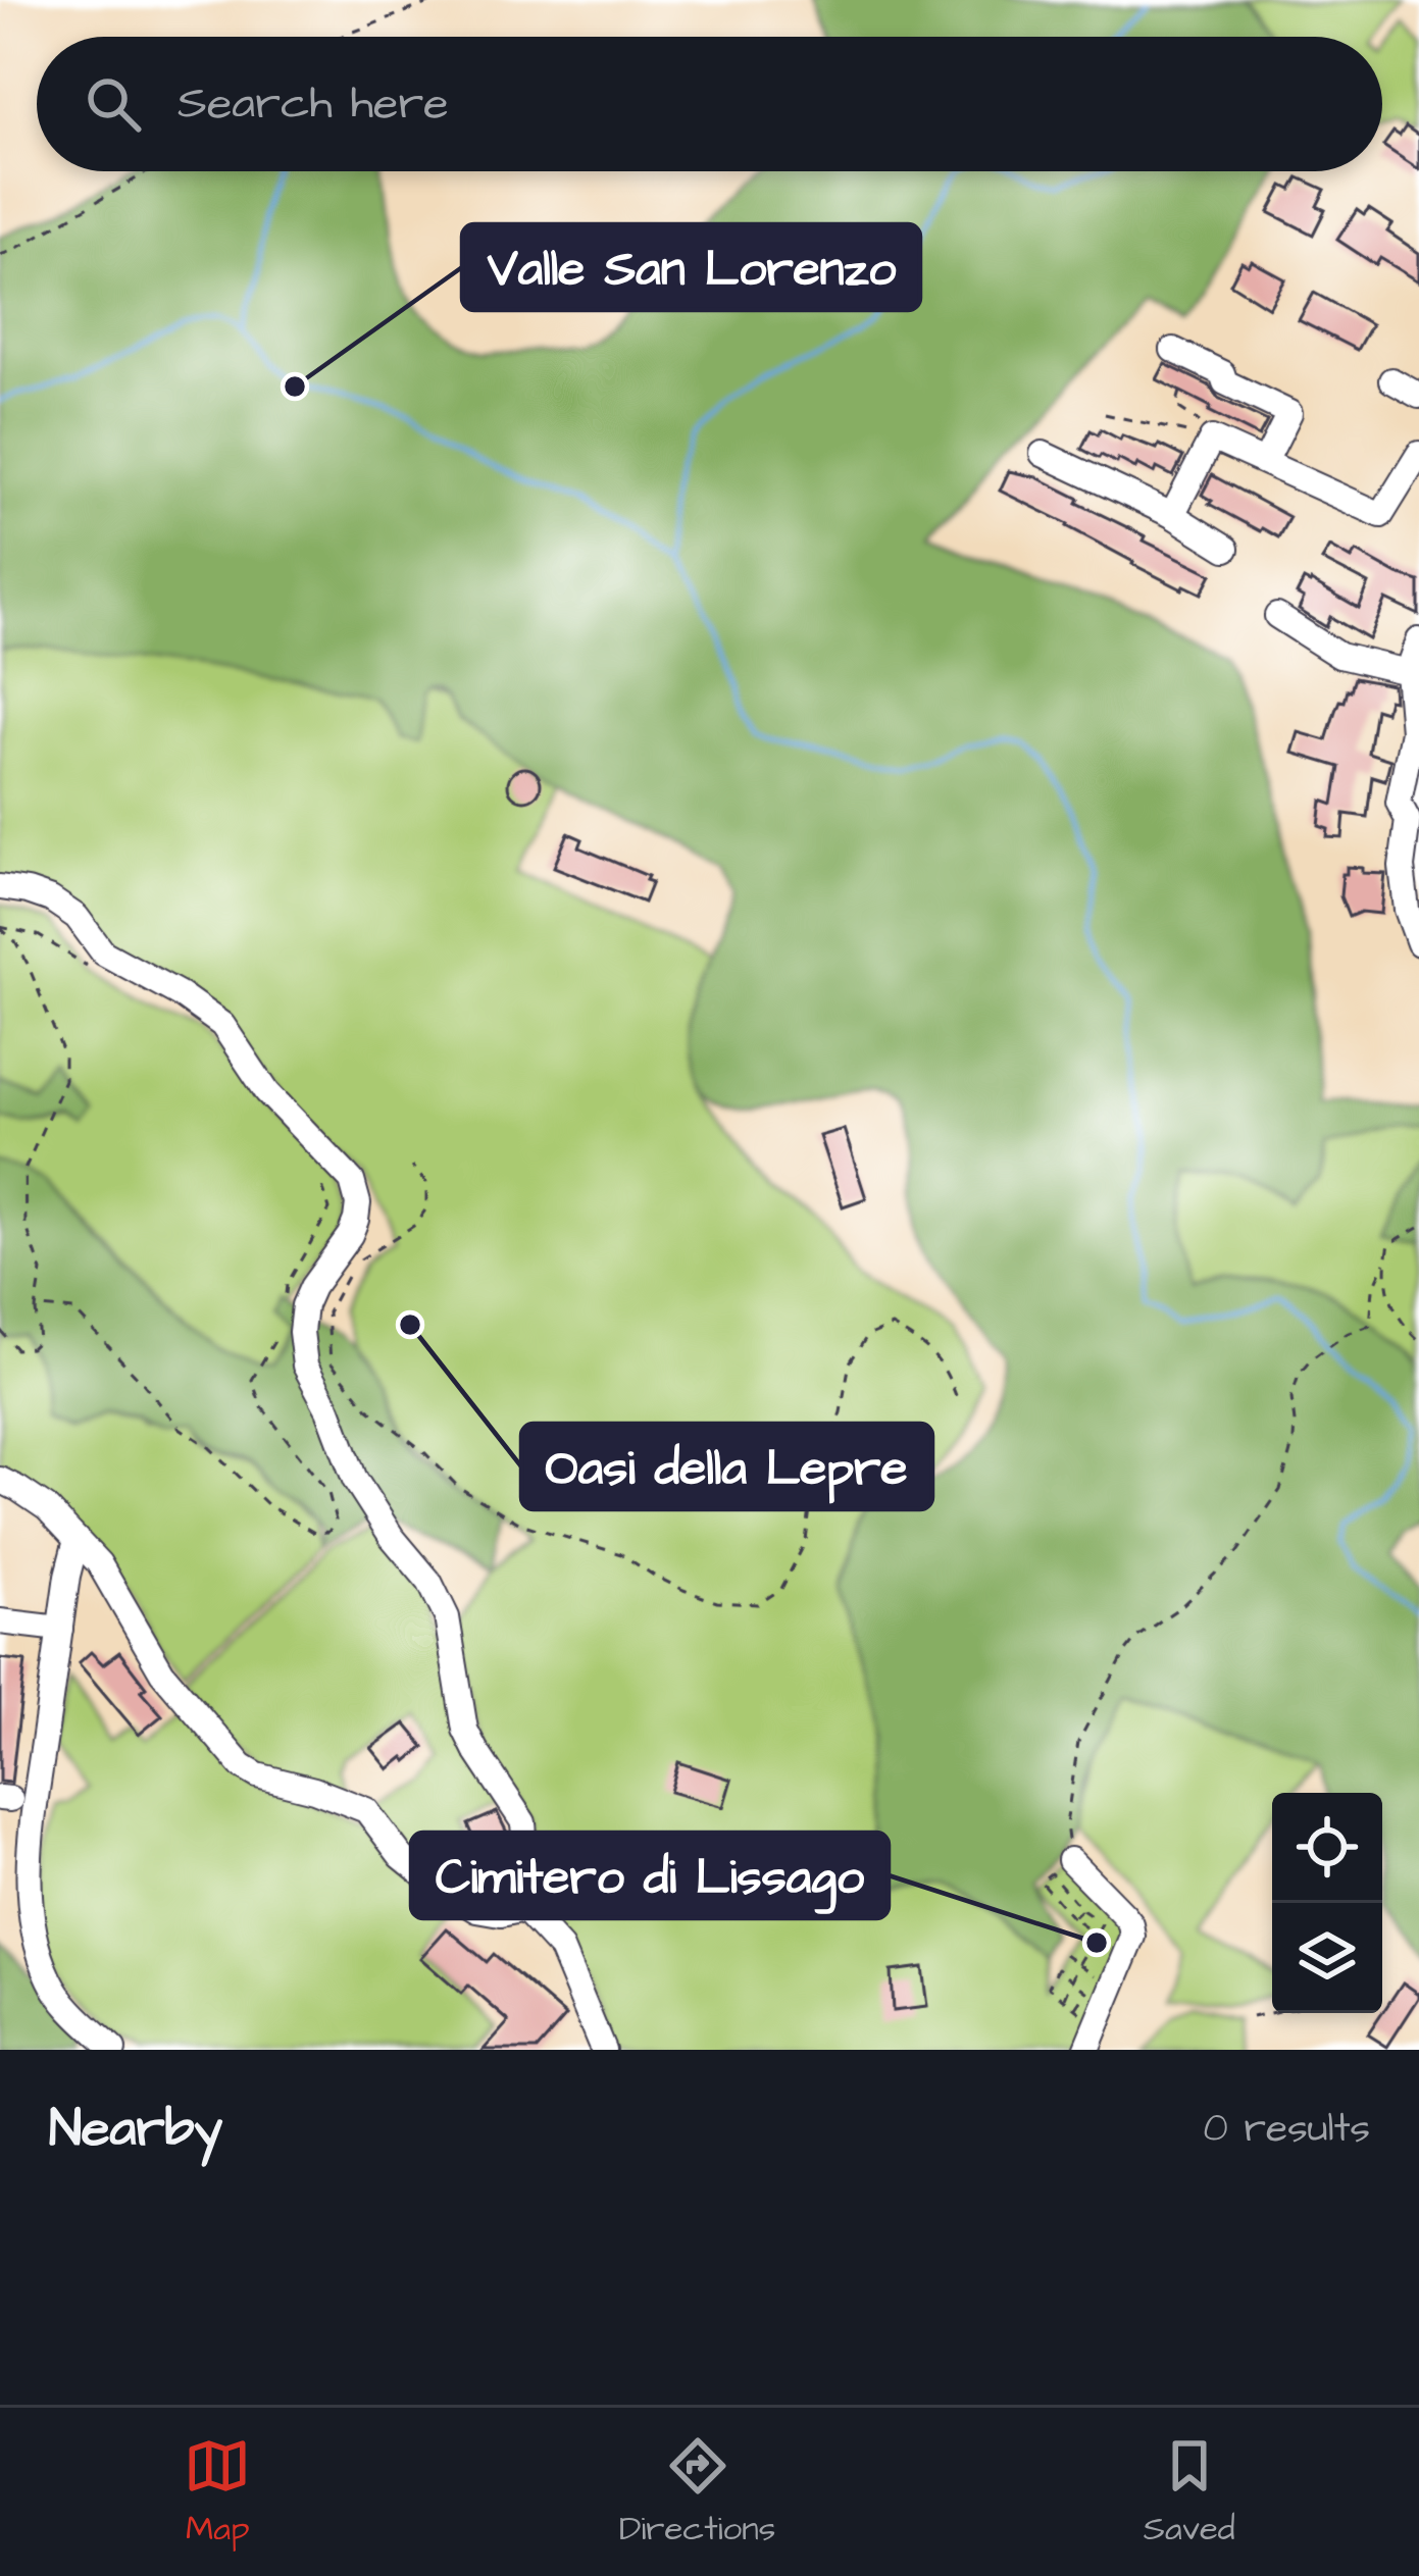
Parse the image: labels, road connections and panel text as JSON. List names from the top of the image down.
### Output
{
  "places": ["Valle San Lorenzo", "Oasi della Lepre", "Cimitero di Lissago"],
  "page": {
    "search": "Search here",
    "heading": ["Nearby", "0 results"],
    "nav": ["Map", "Directions", "Saved"]
  }
}
